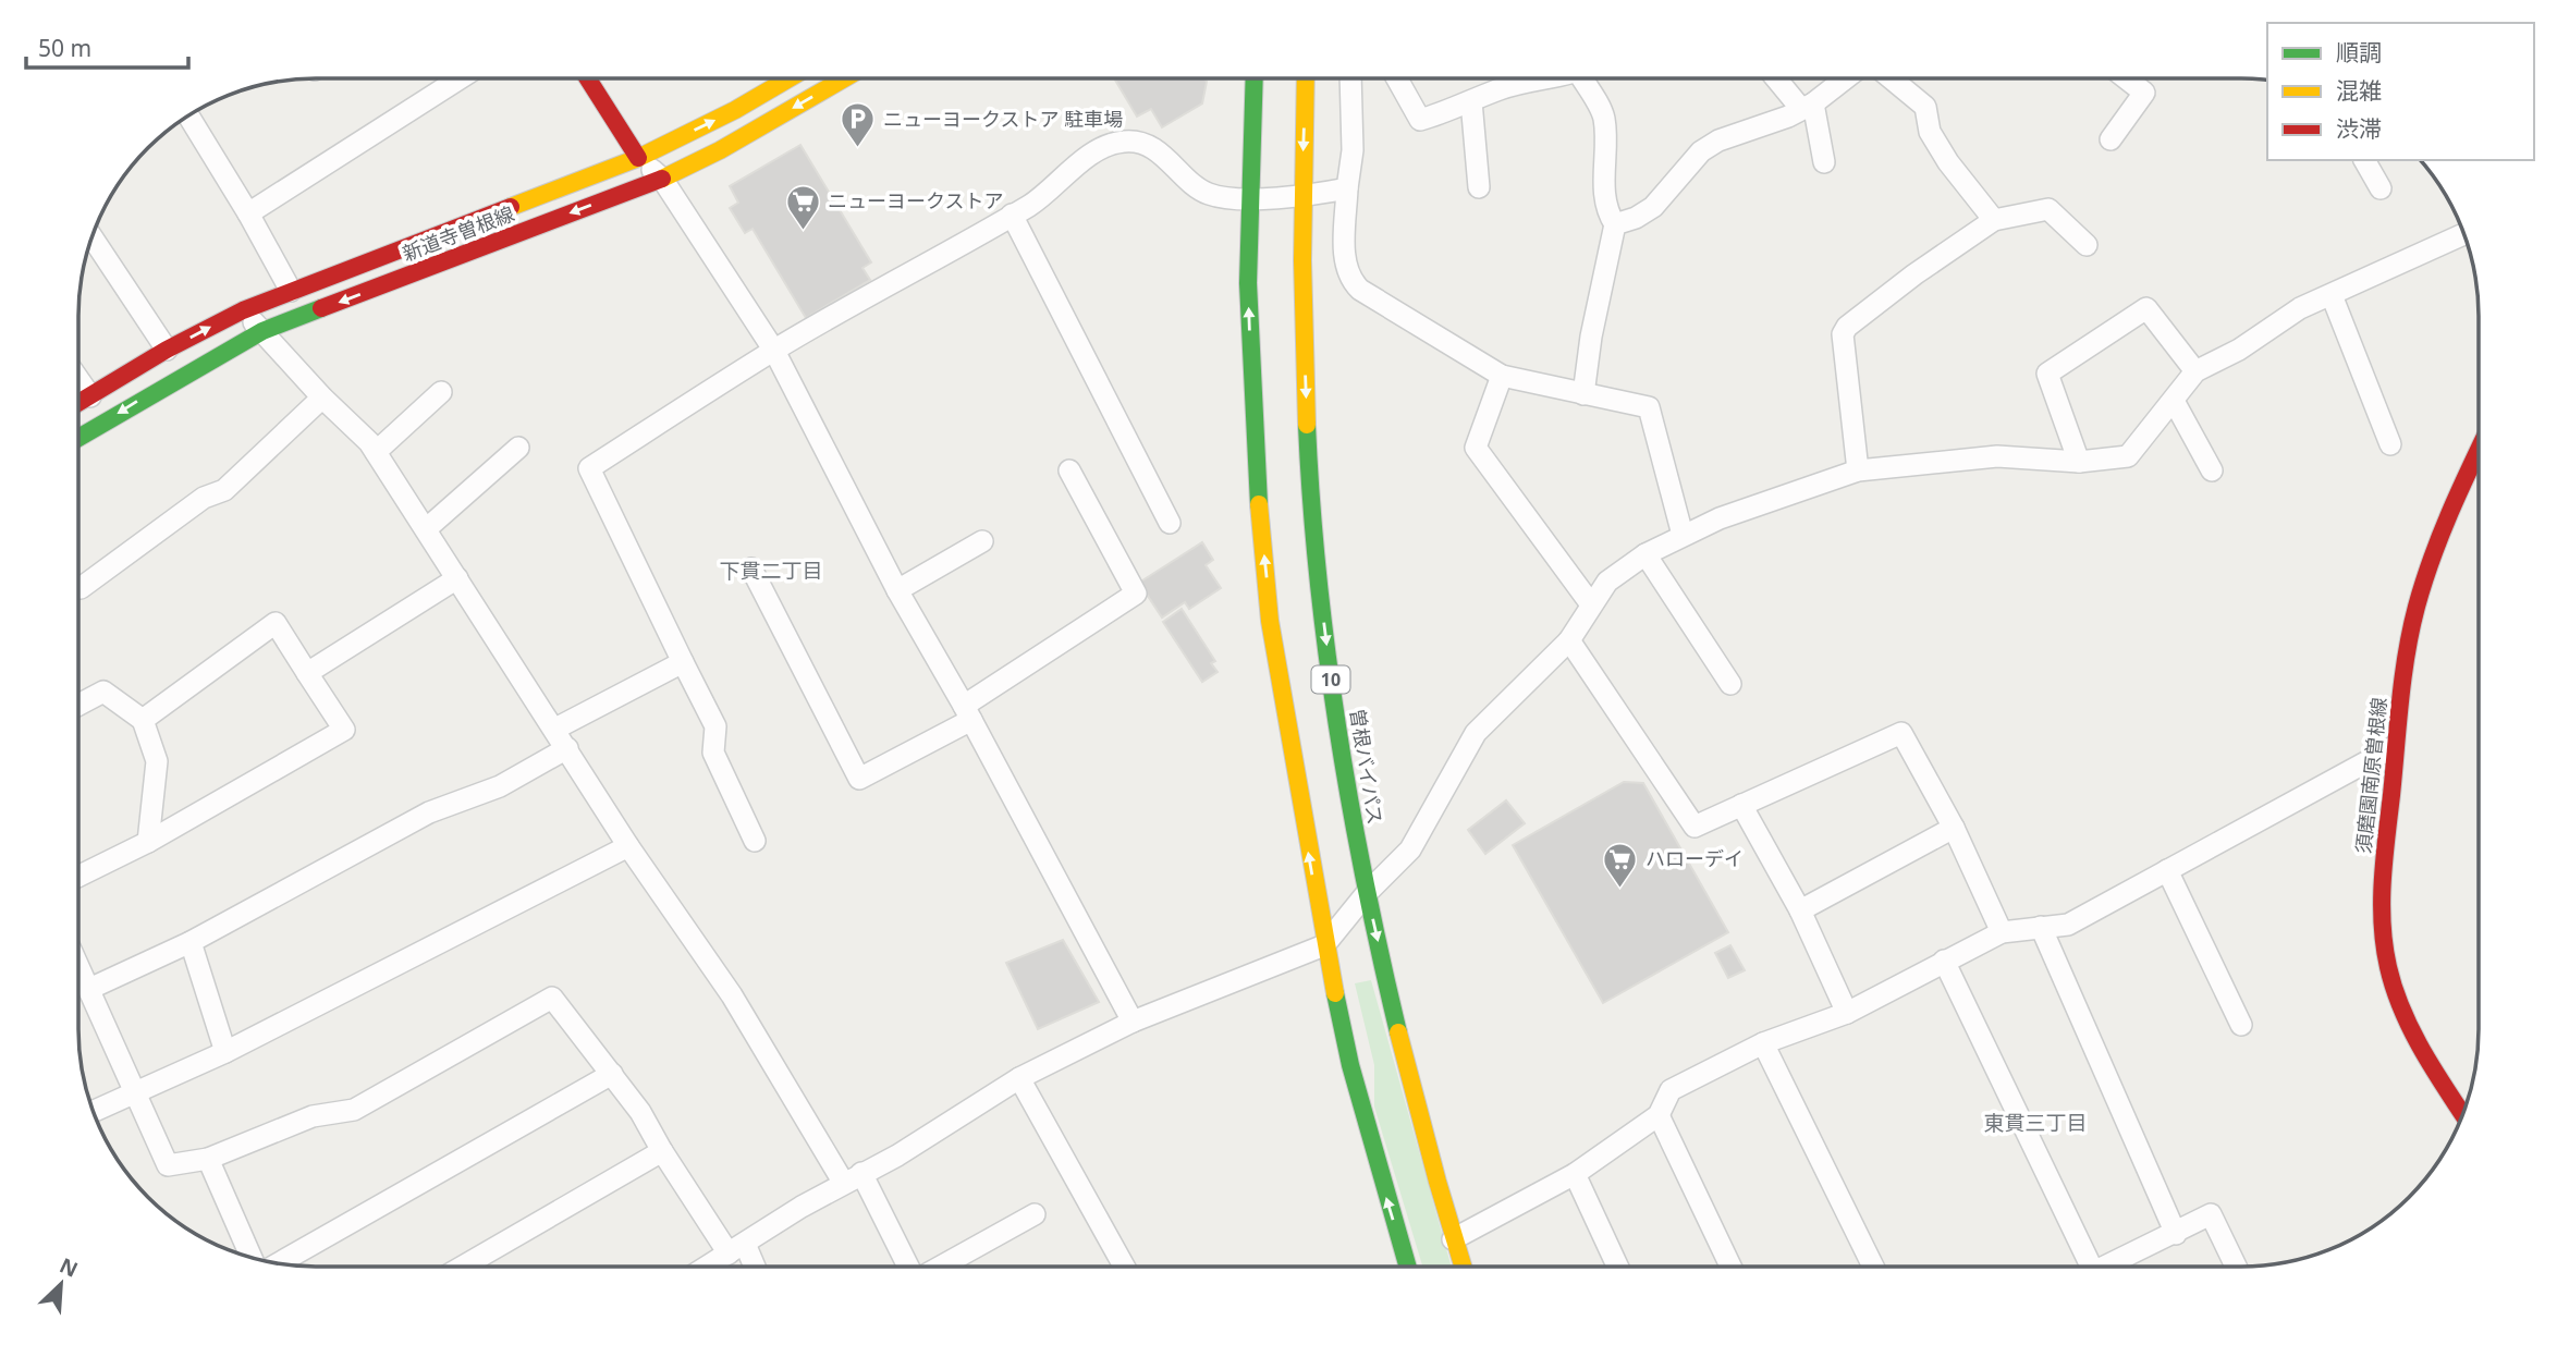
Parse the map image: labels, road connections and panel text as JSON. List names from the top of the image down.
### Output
{
  "streets": {
    "main road": [
      "新道寺曽根線",
      "10",
      "曽根バイパス",
      "須磨園南原曽根線"
    ]
  },
  "districts": ["下貫二丁目", "東貫三丁目"],
  "places": {
    "parking": ["ニューヨークストア 駐車場"],
    "supermarket": ["ニューヨークストア", "ハローデイ"]
  },
  "legend": ["順調", "混雑", "渋滞"],
  "scale_bar": "50 m",
  "north": "top right"
}
